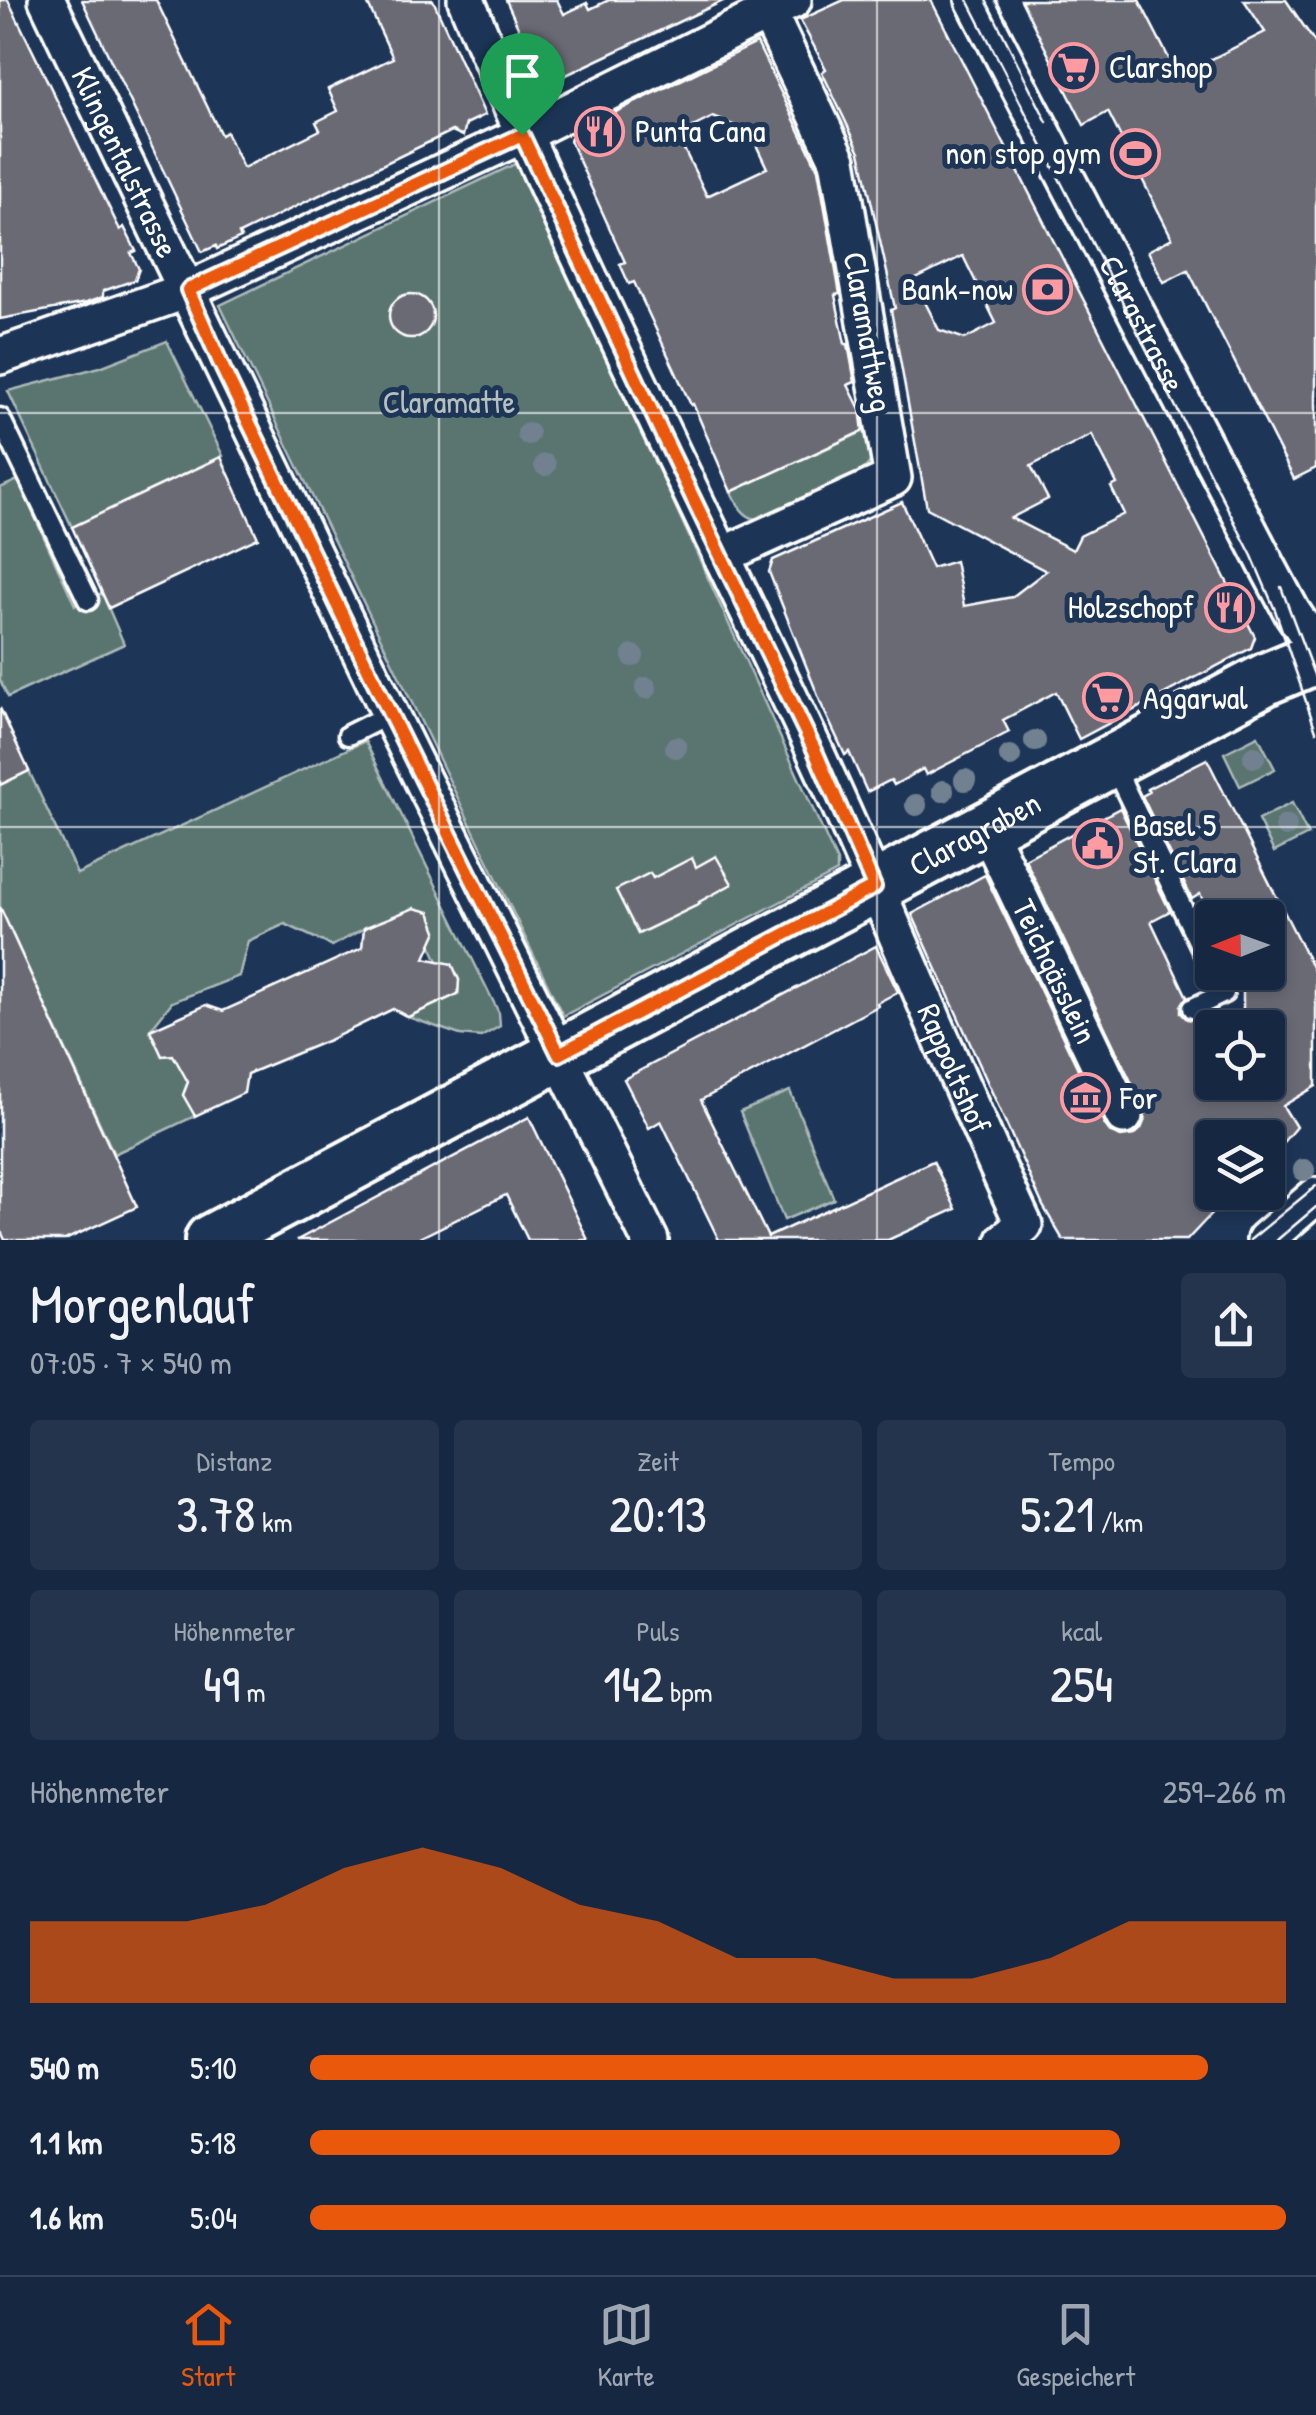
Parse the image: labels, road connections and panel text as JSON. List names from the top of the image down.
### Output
{
  "streets": {
    "street": [
      "Klingentalstrasse",
      "Clarastrasse",
      "Claramattweg",
      "Claragraben",
      "Teichgässlein",
      "Rappoltshof"
    ]
  },
  "crossings": [
    ["Klingentalstrasse", "Claragraben"],
    ["Claragraben", "Teichgässlein"],
    ["Claragraben", "Rappoltshof"]
  ],
  "parks": ["Claramatte"],
  "places": {
    "supermarket": ["Clarshop", "Aggarwal"],
    "restaurant": ["Punta Cana", "Holzschopf"],
    "sports": ["non stop gym"],
    "bank": ["Bank-now"],
    "public building": ["Basel 5 St. Clara"],
    "museum": ["For"]
  },
  "north": "left",
  "page": {
    "heading": ["Morgenlauf", "07:05 · 7 × 540 m"],
    "stats": [
      ["Distanz", "3.78 km"],
      ["Zeit", "20:13"],
      ["Tempo", "5:21 /km"],
      ["Höhenmeter", "49 m"],
      ["Puls", "142 bpm"],
      ["kcal", "254"]
    ],
    "chart": ["Höhenmeter", "259–266 m"],
    "list": [
      {
        "name": "540 m",
        "note": "5:10"
      },
      {
        "name": "1.1 km",
        "note": "5:18"
      },
      {
        "name": "1.6 km",
        "note": "5:04"
      }
    ],
    "tabs": ["Start", "Karte", "Gespeichert"]
  }
}
